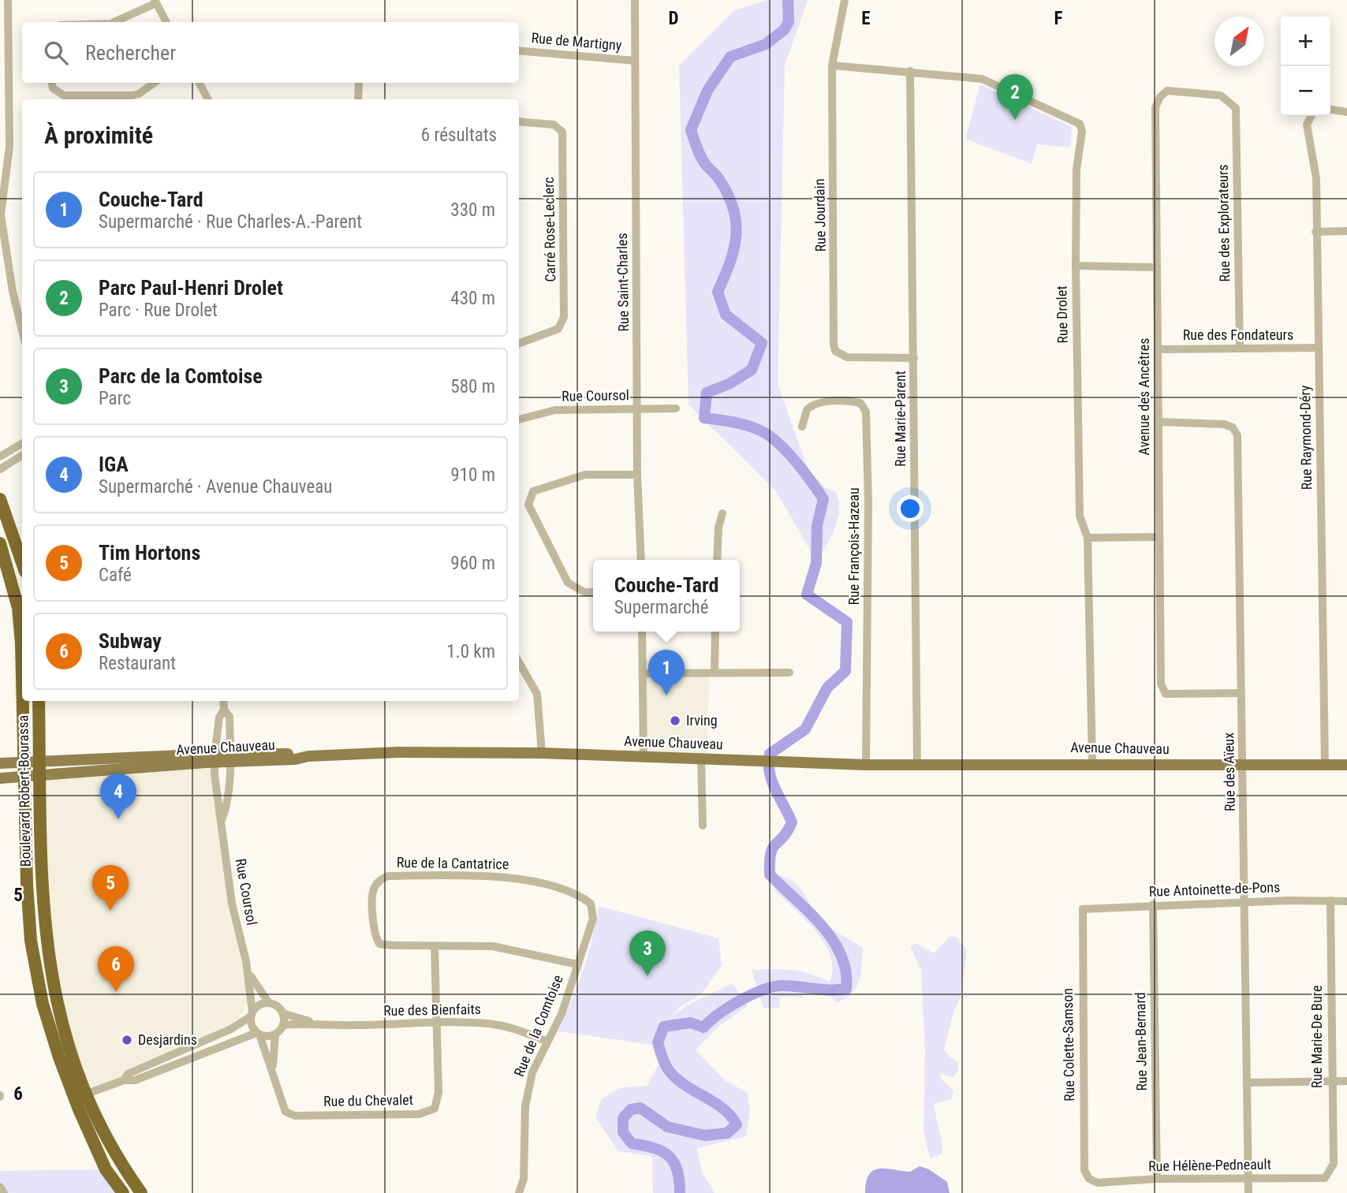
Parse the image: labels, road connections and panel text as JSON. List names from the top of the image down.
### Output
{
  "streets": {
    "highway": ["Boulevard Robert-Bourassa"],
    "main road": ["Avenue Chauveau"],
    "street": [
      "Rue de Martigny",
      "Rue Jourdain",
      "Rue des Explorateurs",
      "Carré Rose-Leclerc",
      "Rue Saint-Charles",
      "Rue Drolet",
      "Rue des Fondateurs",
      "Rue Coursol",
      "Avenue des Ancêtres",
      "Rue Marie-Parent",
      "Rue Raymond-Déry",
      "Rue François-Hazeau",
      "Rue des Aïeux",
      "Rue de la Cantatrice",
      "Rue Antoinette-de-Pons",
      "Rue des Bienfaits",
      "Rue de la Comtoise",
      "Rue Marie-De Bure",
      "Rue Jean-Bernard",
      "Rue Colette-Samson",
      "Rue du Chevalet",
      "Rue Hélène-Pedneault"
    ]
  },
  "crossings": [
    ["Rue de Martigny", "Rue Saint-Charles"],
    ["Rue Jourdain", "Rue Drolet"],
    ["Rue Jourdain", "Rue Marie-Parent"],
    ["Rue des Explorateurs", "Rue des Fondateurs"],
    ["Rue des Explorateurs", "Avenue des Ancêtres"],
    ["Rue Saint-Charles", "Rue Coursol"],
    ["Rue Drolet", "Rue Marie-Parent"],
    ["Rue Drolet", "Avenue Chauveau"],
    ["Rue des Fondateurs", "Avenue des Ancêtres"],
    ["Rue des Fondateurs", "Rue Raymond-Déry"],
    ["Rue Coursol", "Avenue Chauveau"],
    ["Rue Coursol", "Rue des Bienfaits"],
    ["Rue Coursol", "Rue du Chevalet"],
    ["Avenue des Ancêtres", "Rue des Aïeux"],
    ["Rue Marie-Parent", "Avenue Chauveau"],
    ["Rue Raymond-Déry", "Avenue Chauveau"],
    ["Rue François-Hazeau", "Avenue Chauveau"],
    ["Avenue Chauveau", "Rue des Aïeux"],
    ["Avenue Chauveau", "Boulevard Robert-Bourassa"],
    ["Rue des Aïeux", "Rue Antoinette-de-Pons"],
    ["Rue des Aïeux", "Rue Hélène-Pedneault"],
    ["Rue de la Cantatrice", "Rue de la Comtoise"],
    ["Rue de la Cantatrice", "Rue du Chevalet"],
    ["Rue Antoinette-de-Pons", "Rue Marie-De Bure"],
    ["Rue Antoinette-de-Pons", "Rue Jean-Bernard"],
    ["Rue Antoinette-de-Pons", "Rue Colette-Samson"],
    ["Rue des Bienfaits", "Rue de la Comtoise"],
    ["Rue des Bienfaits", "Rue du Chevalet"],
    ["Rue Marie-De Bure", "Rue Hélène-Pedneault"],
    ["Rue Jean-Bernard", "Rue Hélène-Pedneault"],
    ["Rue Colette-Samson", "Rue Hélène-Pedneault"]
  ],
  "places": ["Irving", "Desjardins"],
  "north": "top right",
  "page": {
    "map_buttons": ["+", "−"],
    "search": "Rechercher",
    "pins": [
      "2",
      "1",
      "4",
      "5",
      "3",
      "6"
    ],
    "heading": ["À proximité", "6 résultats"],
    "list": [
      {
        "mark": "1",
        "name": "Couche-Tard",
        "note": "Supermarché · Rue Charles-A.-Parent",
        "value": "330 m"
      },
      {
        "mark": "2",
        "name": "Parc Paul-Henri Drolet",
        "note": "Parc · Rue Drolet",
        "value": "430 m"
      },
      {
        "mark": "3",
        "name": "Parc de la Comtoise",
        "note": "Parc",
        "value": "580 m"
      },
      {
        "mark": "4",
        "name": "IGA",
        "note": "Supermarché · Avenue Chauveau",
        "value": "910 m"
      },
      {
        "mark": "5",
        "name": "Tim Hortons",
        "note": "Café",
        "value": "960 m"
      },
      {
        "mark": "6",
        "name": "Subway",
        "note": "Restaurant",
        "value": "1.0 km"
      }
    ],
    "popup": ["Couche-Tard", "Supermarché"]
  },
  "grid": {
    "columns": ["D", "E", "F"],
    "rows": ["5", "6"]
  }
}
